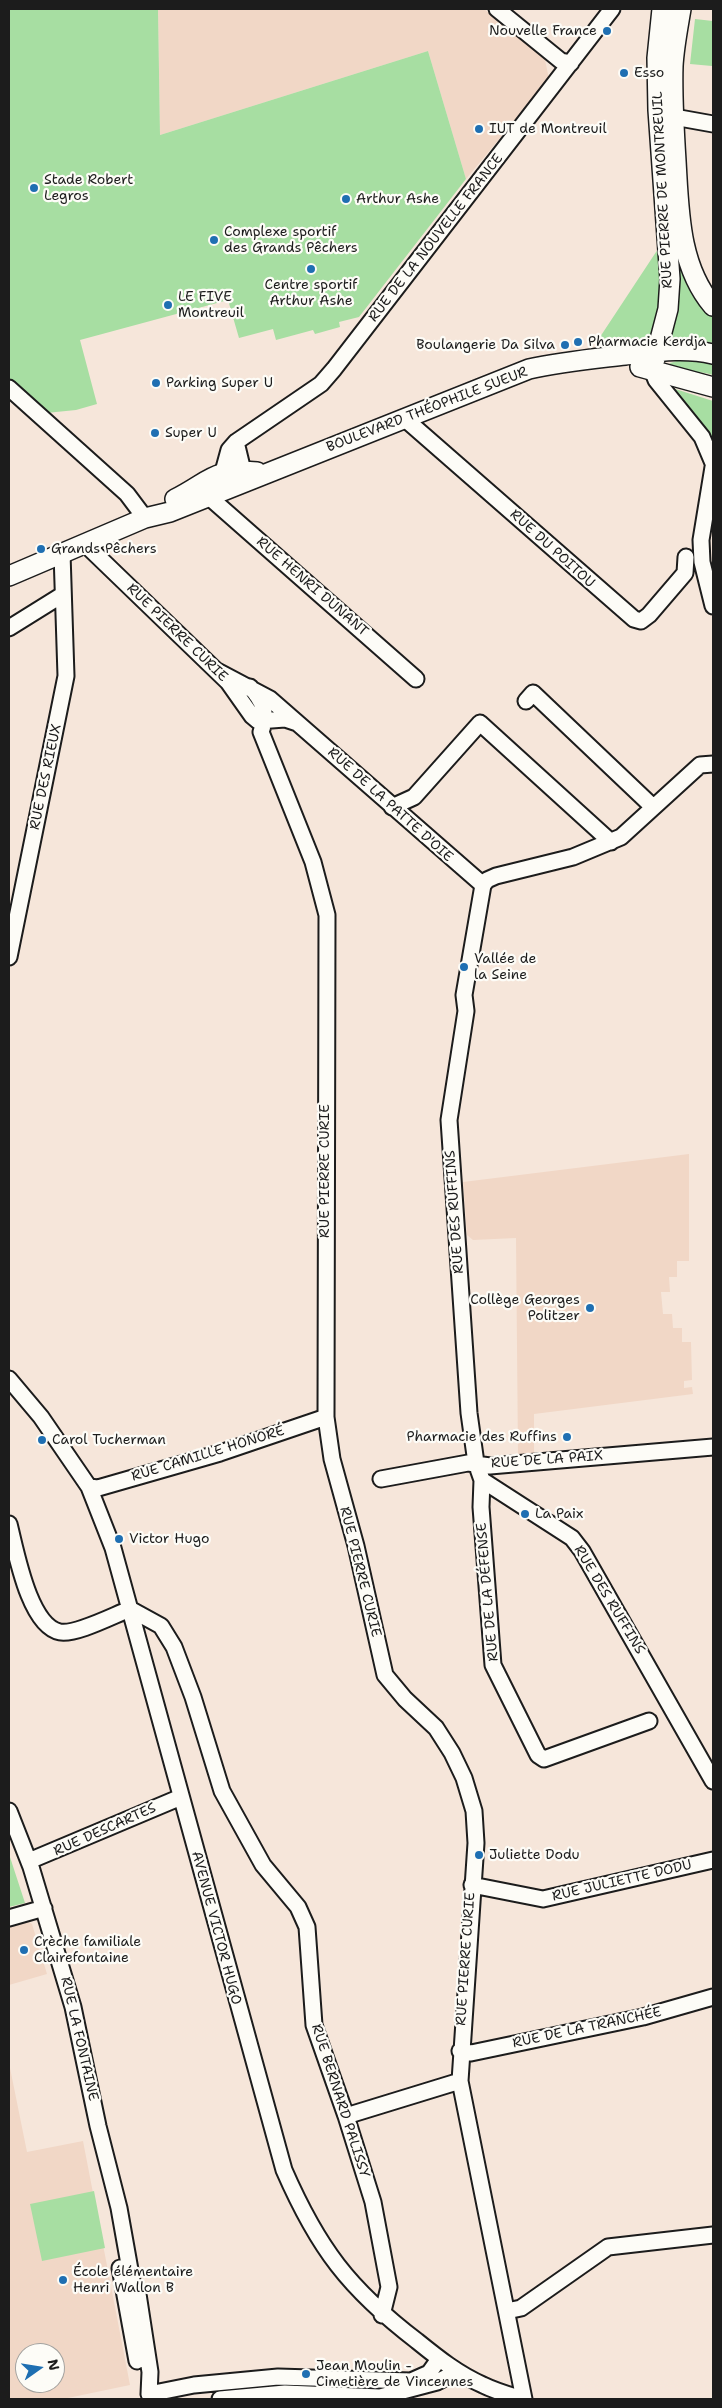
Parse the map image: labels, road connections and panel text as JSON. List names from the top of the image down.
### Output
{
  "streets": {
    "main road": ["RUE PIERRE DE MONTREUIL", "BOULEVARD THÉOPHILE SUEUR"],
    "street": [
      "RUE DE LA NOUVELLE FRANCE",
      "RUE DU POITOU",
      "RUE HENRI DUNANT",
      "RUE PIERRE CURIE",
      "RUE DES RIEUX",
      "RUE DE LA PATTE D'OIE",
      "RUE DES RUFFINS",
      "RUE CAMILLE HONORÉ",
      "RUE DE LA PAIX",
      "RUE DE LA DÉFENSE",
      "RUE DESCARTES",
      "RUE JULIETTE DODU",
      "AVENUE VICTOR HUGO",
      "RUE DE LA TRANCHÉE",
      "RUE LA FONTAINE",
      "RUE BERNARD PALISSY"
    ]
  },
  "crossings": [
    ["RUE PIERRE DE MONTREUIL", "BOULEVARD THÉOPHILE SUEUR"],
    ["RUE DE LA NOUVELLE FRANCE", "BOULEVARD THÉOPHILE SUEUR"],
    ["BOULEVARD THÉOPHILE SUEUR", "RUE DU POITOU"],
    ["BOULEVARD THÉOPHILE SUEUR", "RUE HENRI DUNANT"],
    ["BOULEVARD THÉOPHILE SUEUR", "RUE PIERRE CURIE"],
    ["BOULEVARD THÉOPHILE SUEUR", "RUE DES RIEUX"],
    ["RUE PIERRE CURIE", "RUE DE LA PATTE D'OIE"],
    ["RUE PIERRE CURIE", "RUE CAMILLE HONORÉ"],
    ["RUE PIERRE CURIE", "RUE JULIETTE DODU"],
    ["RUE PIERRE CURIE", "AVENUE VICTOR HUGO"],
    ["RUE PIERRE CURIE", "RUE DE LA TRANCHÉE"],
    ["RUE DE LA PATTE D'OIE", "RUE DES RUFFINS"],
    ["RUE DES RUFFINS", "RUE DE LA PAIX"],
    ["RUE DES RUFFINS", "RUE DE LA DÉFENSE"],
    ["RUE CAMILLE HONORÉ", "AVENUE VICTOR HUGO"],
    ["RUE DESCARTES", "AVENUE VICTOR HUGO"],
    ["RUE DESCARTES", "RUE LA FONTAINE"],
    ["AVENUE VICTOR HUGO", "RUE BERNARD PALISSY"]
  ],
  "places": [
    "Nouvelle France",
    "Esso",
    "IUT de Montreuil",
    "Stade Robert Legros",
    "Arthur Ashe",
    "Complexe sportif des Grands Pêchers",
    "Centre sportif Arthur Ashe",
    "LE FIVE Montreuil",
    "Pharmacie Kerdja",
    "Boulangerie Da Silva",
    "Parking Super U",
    "Super U",
    "Grands Pêchers",
    "Vallée de la Seine",
    "Collège Georges Politzer",
    "Pharmacie des Ruffins",
    "Carol Tucherman",
    "La Paix",
    "Victor Hugo",
    "Juliette Dodu",
    "Crèche familiale Clairefontaine",
    "École élémentaire Henri Wallon B",
    "Jean Moulin - Cimetière de Vincennes"
  ],
  "north": "right"
}
